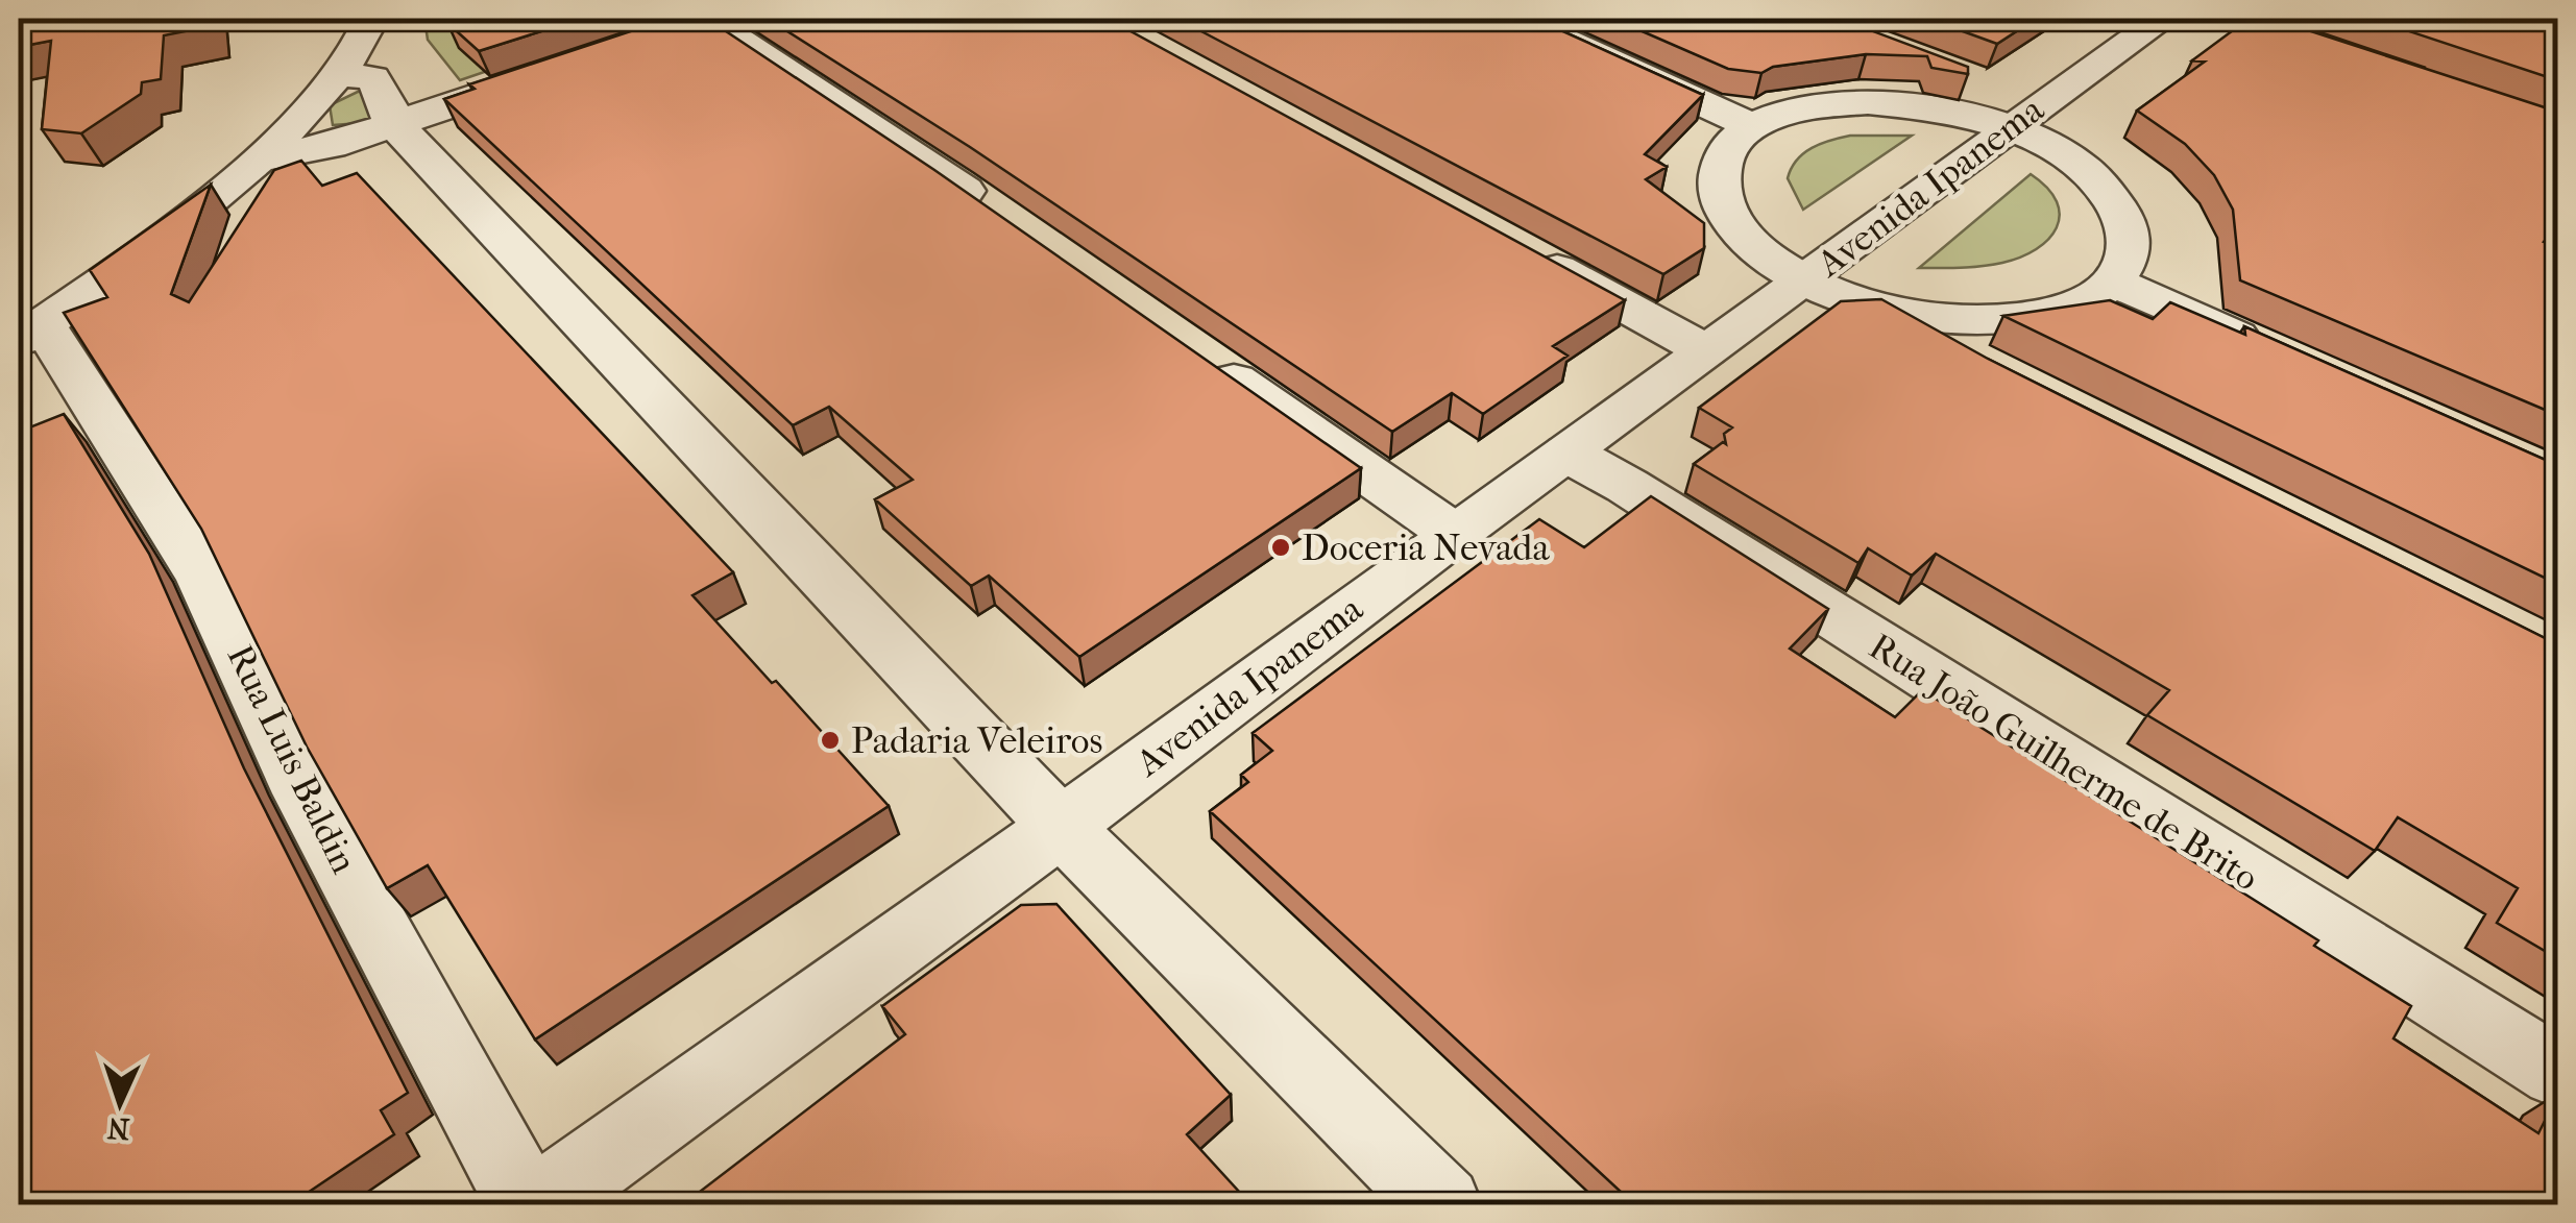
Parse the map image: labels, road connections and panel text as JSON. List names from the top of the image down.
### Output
{
  "streets": {
    "street": ["Avenida Ipanema", "Rua Luis Baldin", "Rua João Guilherme de Brito"]
  },
  "crossings": [
    ["Avenida Ipanema", "Rua João Guilherme de Brito"]
  ],
  "places": ["Doceria Nevada", "Padaria Veleiros"],
  "north": "bottom"
}
